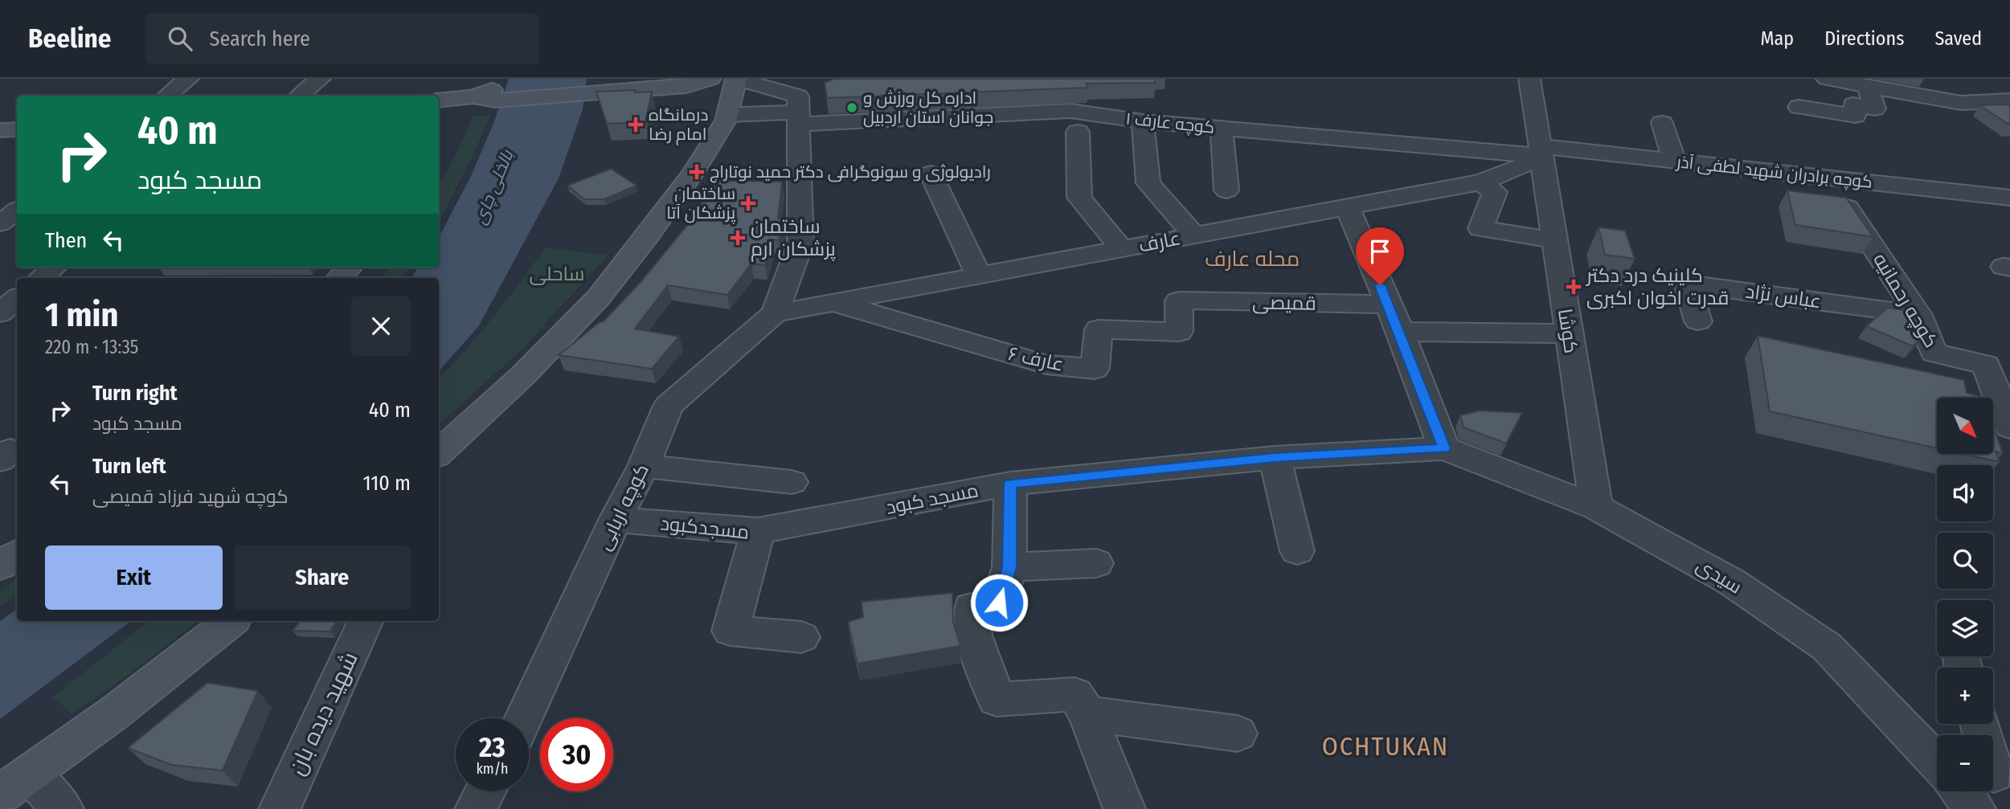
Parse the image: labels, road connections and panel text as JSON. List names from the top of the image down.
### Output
{
  "streets": {
    "street": [
      "کوچه عارف ۱",
      "کوچه برادران شهید لطفی آذر",
      "عارف",
      "عباس نژاد",
      "کوچه رحمانیه",
      "قمیصی",
      "کوشا",
      "عارف ۶",
      "مسجد کبود",
      "کوچه اربابی",
      "مسجدکبود",
      "سیدی",
      "شهید دیده بان"
    ]
  },
  "crossings": [
    ["کوچه عارف ۱", "کوچه برادران شهید لطفی آذر"],
    ["کوچه عارف ۱", "عارف"],
    ["کوچه عارف ۱", "کوشا"],
    ["کوچه برادران شهید لطفی آذر", "عارف"],
    ["کوچه برادران شهید لطفی آذر", "کوچه رحمانیه"],
    ["کوچه برادران شهید لطفی آذر", "کوشا"],
    ["عارف", "کوشا"],
    ["عارف", "عارف ۶"],
    ["عارف", "کوچه اربابی"],
    ["عباس نژاد", "کوچه رحمانیه"],
    ["قمیصی", "عارف ۶"],
    ["کوشا", "سیدی"],
    ["مسجد کبود", "مسجدکبود"],
    ["مسجد کبود", "سیدی"],
    ["کوچه اربابی", "مسجدکبود"]
  ],
  "districts": ["محله عارف", "OCHTUKAN"],
  "water": ["بالخلی چای"],
  "parks": ["ساحلی"],
  "places": {
    "other": ["اداره کل ورزش و جوانان استان اردبیل"],
    "health": [
      "درمانگاه امام رضا",
      "رادیولوژی و سونوگرافی دکتر حمید نوتاراج",
      "ساختمان پزشکان آتا",
      "ساختمان پزشکان ارم",
      "کلینیک درد دکتر قدرت اخوان اکبری"
    ]
  },
  "north": "bottom right",
  "page": {
    "header": "Beeline",
    "search": "Search here",
    "nav": ["Map", "Directions", "Saved"],
    "turn": ["40 m", "مسجد کبود"],
    "then": "Then",
    "heading": ["1 min", "220 m · 13:35"],
    "list": [
      {
        "name": "Turn right",
        "note": "مسجد کبود",
        "value": "40 m"
      },
      {
        "name": "Turn left",
        "note": "کوچه شهید فرزاد قمیصی",
        "value": "110 m"
      }
    ],
    "map_buttons": ["+", "−"],
    "buttons": ["Exit", "Share"],
    "speed": "23 km/h",
    "limit": "30"
  }
}
